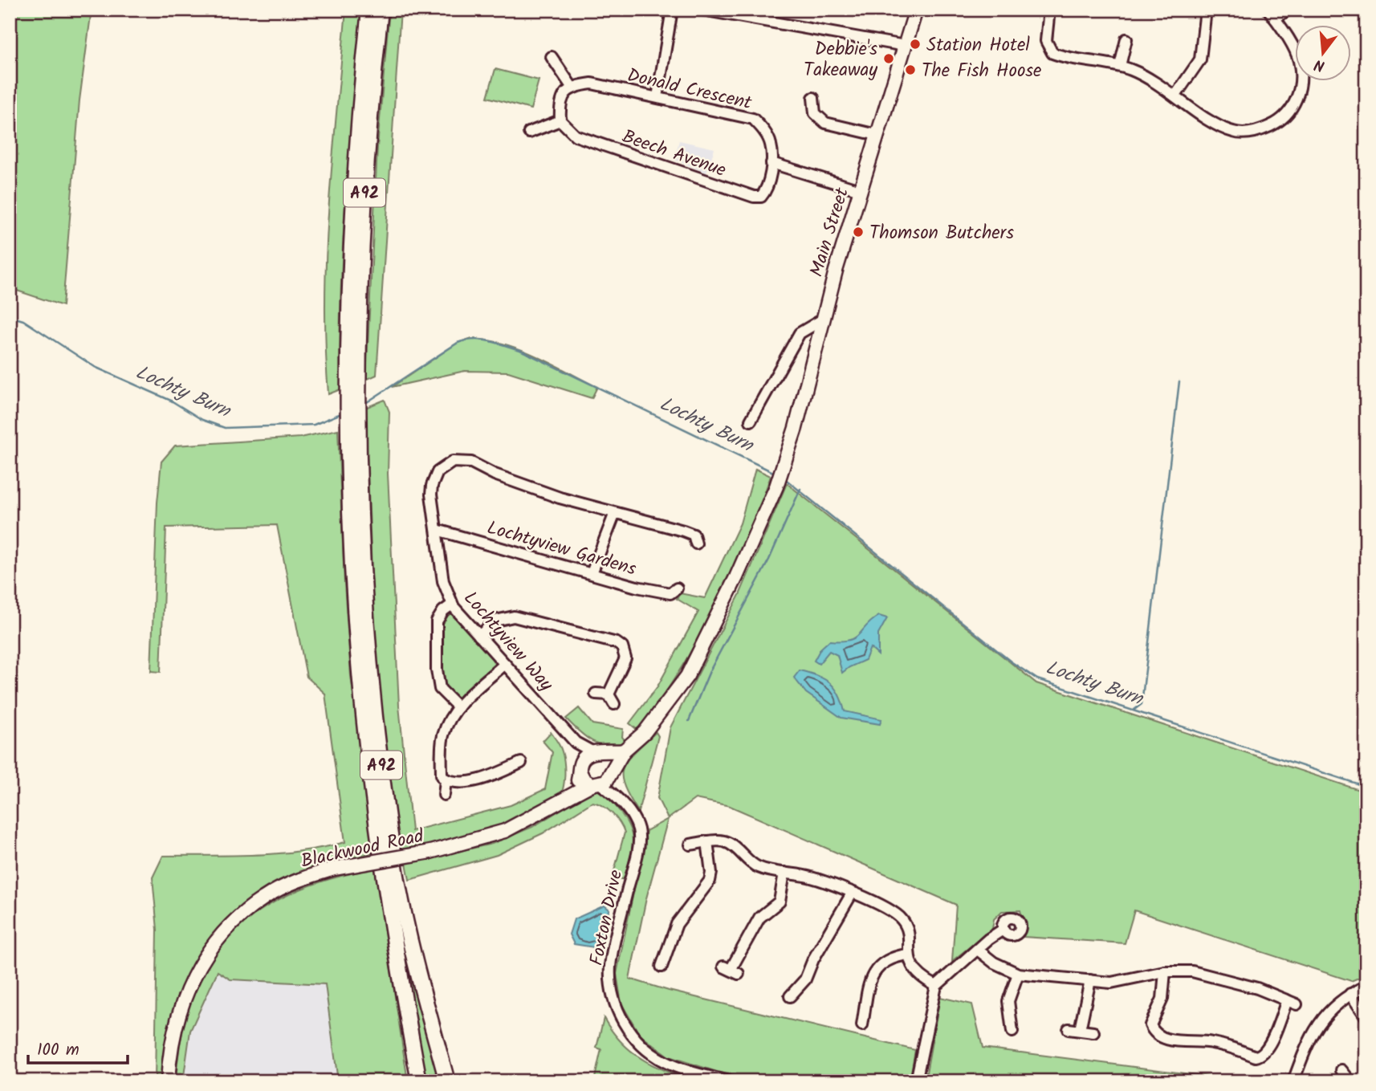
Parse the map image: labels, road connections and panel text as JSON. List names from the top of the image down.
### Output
{
  "streets": {
    "highway": ["A92"],
    "main road": ["Main Street", "Blackwood Road"],
    "street": [
      "Donald Crescent",
      "Beech Avenue",
      "Lochtyview Gardens",
      "Lochtyview Way",
      "Foxton Drive"
    ]
  },
  "crossings": [
    ["Donald Crescent", "Beech Avenue"],
    ["Main Street", "Lochtyview Way"],
    ["Main Street", "Blackwood Road"],
    ["Main Street", "Foxton Drive"],
    ["Lochtyview Gardens", "Lochtyview Way"],
    ["Lochtyview Way", "Blackwood Road"],
    ["Lochtyview Way", "Foxton Drive"],
    ["Blackwood Road", "Foxton Drive"]
  ],
  "water": ["Lochty Burn"],
  "places": [
    "Station Hotel",
    "Debbie's Takeaway",
    "The Fish Hoose",
    "Thomson Butchers"
  ],
  "scale_bar": "100 m",
  "north": "bottom"
}
